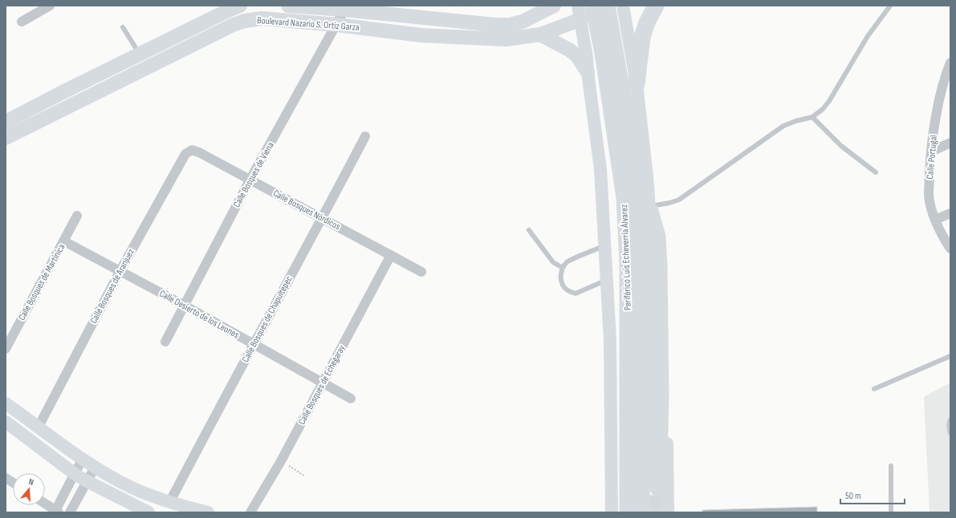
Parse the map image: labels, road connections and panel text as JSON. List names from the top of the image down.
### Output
{
  "streets": {
    "highway": ["Boulevard Nazario S. Ortiz Garza", "Periférico Luis Echeverría Álvarez"],
    "street": [
      "Calle Portugal",
      "Calle Bosques de Viena",
      "Calle Bosques Nórdicos",
      "Calle Bosques de Martinica",
      "Calle Bosques de Aranjuez",
      "Calle Desierto de los Leones",
      "Calle Bosques de Chapultepec",
      "Calle Bosques de Echegaray"
    ]
  },
  "crossings": [
    ["Boulevard Nazario S. Ortiz Garza", "Calle Bosques de Viena"],
    ["Calle Bosques de Viena", "Calle Bosques Nórdicos"],
    ["Calle Bosques de Viena", "Calle Desierto de los Leones"],
    ["Calle Bosques Nórdicos", "Calle Bosques de Aranjuez"],
    ["Calle Bosques Nórdicos", "Calle Bosques de Chapultepec"],
    ["Calle Bosques Nórdicos", "Calle Bosques de Echegaray"],
    ["Calle Bosques de Martinica", "Calle Desierto de los Leones"],
    ["Calle Bosques de Aranjuez", "Calle Desierto de los Leones"],
    ["Calle Desierto de los Leones", "Calle Bosques de Chapultepec"],
    ["Calle Desierto de los Leones", "Calle Bosques de Echegaray"]
  ],
  "scale_bar": "50 m",
  "north": "top"
}
